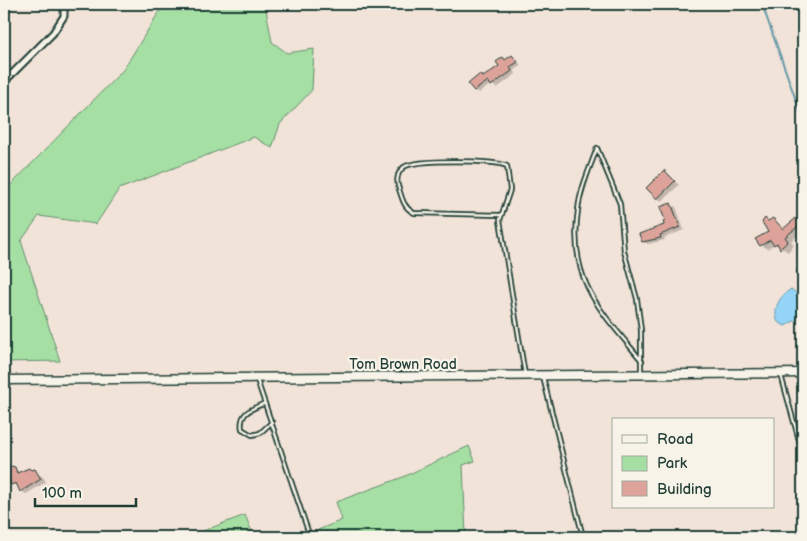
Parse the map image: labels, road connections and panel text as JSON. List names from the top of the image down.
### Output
{
  "streets": {
    "street": ["Tom Brown Road"]
  },
  "legend": ["Road", "Park", "Building"],
  "scale_bar": "100 m"
}
